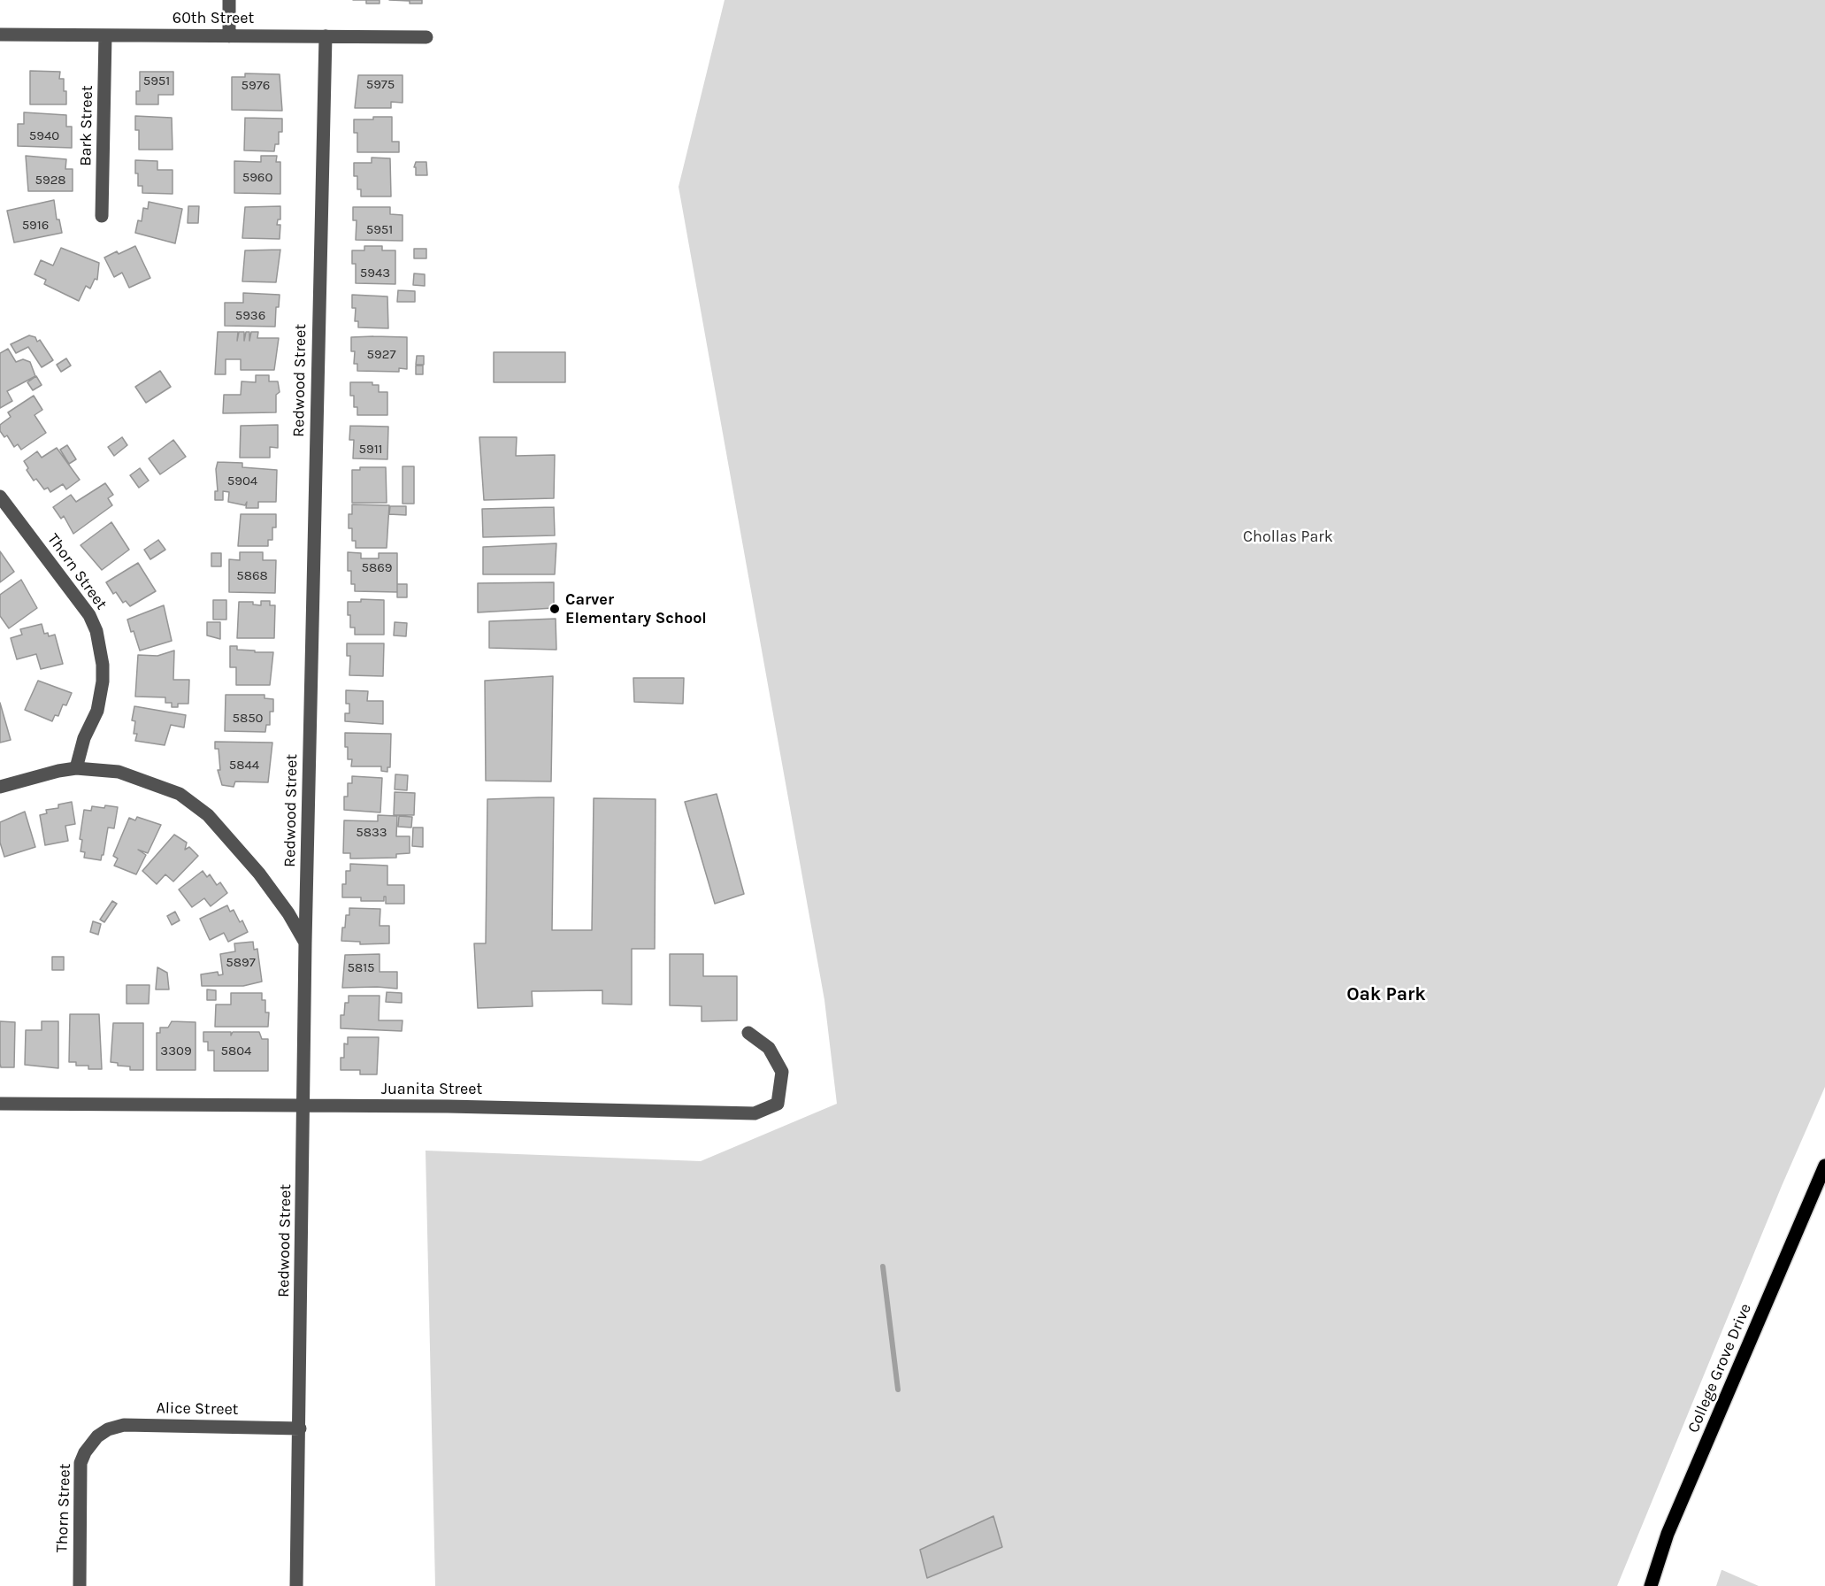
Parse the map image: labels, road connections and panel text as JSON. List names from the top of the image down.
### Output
{
  "streets": {
    "main road": ["College Grove Drive"],
    "street": [
      "60th Street",
      "Bark Street",
      "Redwood Street",
      "Thorn Street",
      "Juanita Street",
      "Alice Street"
    ]
  },
  "crossings": [
    ["60th Street", "Bark Street"],
    ["60th Street", "Redwood Street"],
    ["Redwood Street", "Juanita Street"],
    ["Redwood Street", "Alice Street"],
    ["Thorn Street", "Alice Street"]
  ],
  "districts": ["Oak Park"],
  "parks": ["Chollas Park"],
  "places": ["Carver Elementary School"],
  "house_numbers": [
    "5951",
    "5975",
    "5976",
    "5940",
    "5960",
    "5928",
    "5916",
    "5951",
    "5943",
    "5936",
    "5927",
    "5911",
    "5904",
    "5869",
    "5868",
    "5850",
    "5844",
    "5833",
    "5897",
    "5815",
    "3309",
    "5804"
  ]
}
